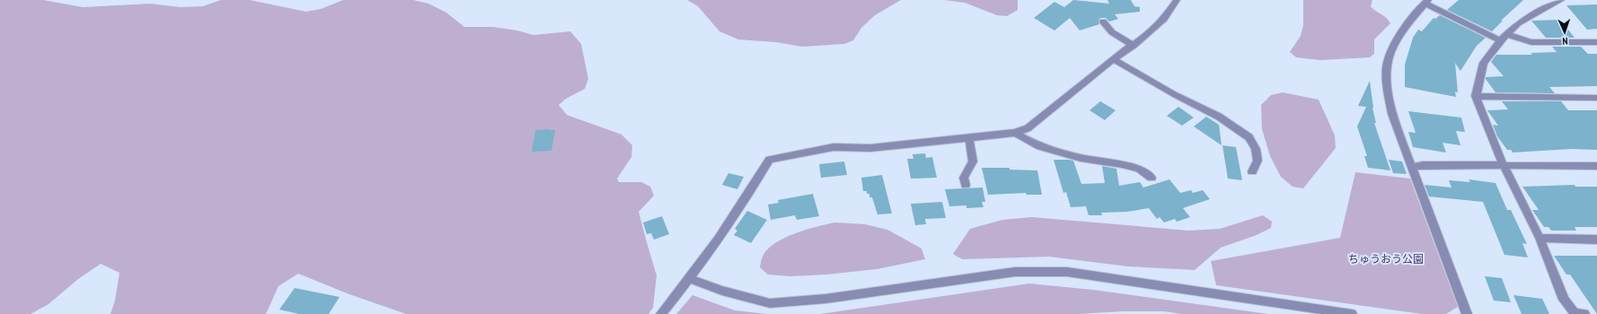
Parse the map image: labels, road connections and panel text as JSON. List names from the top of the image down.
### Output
{
  "parks": ["ちゅうおう公園"],
  "north": "bottom"
}
